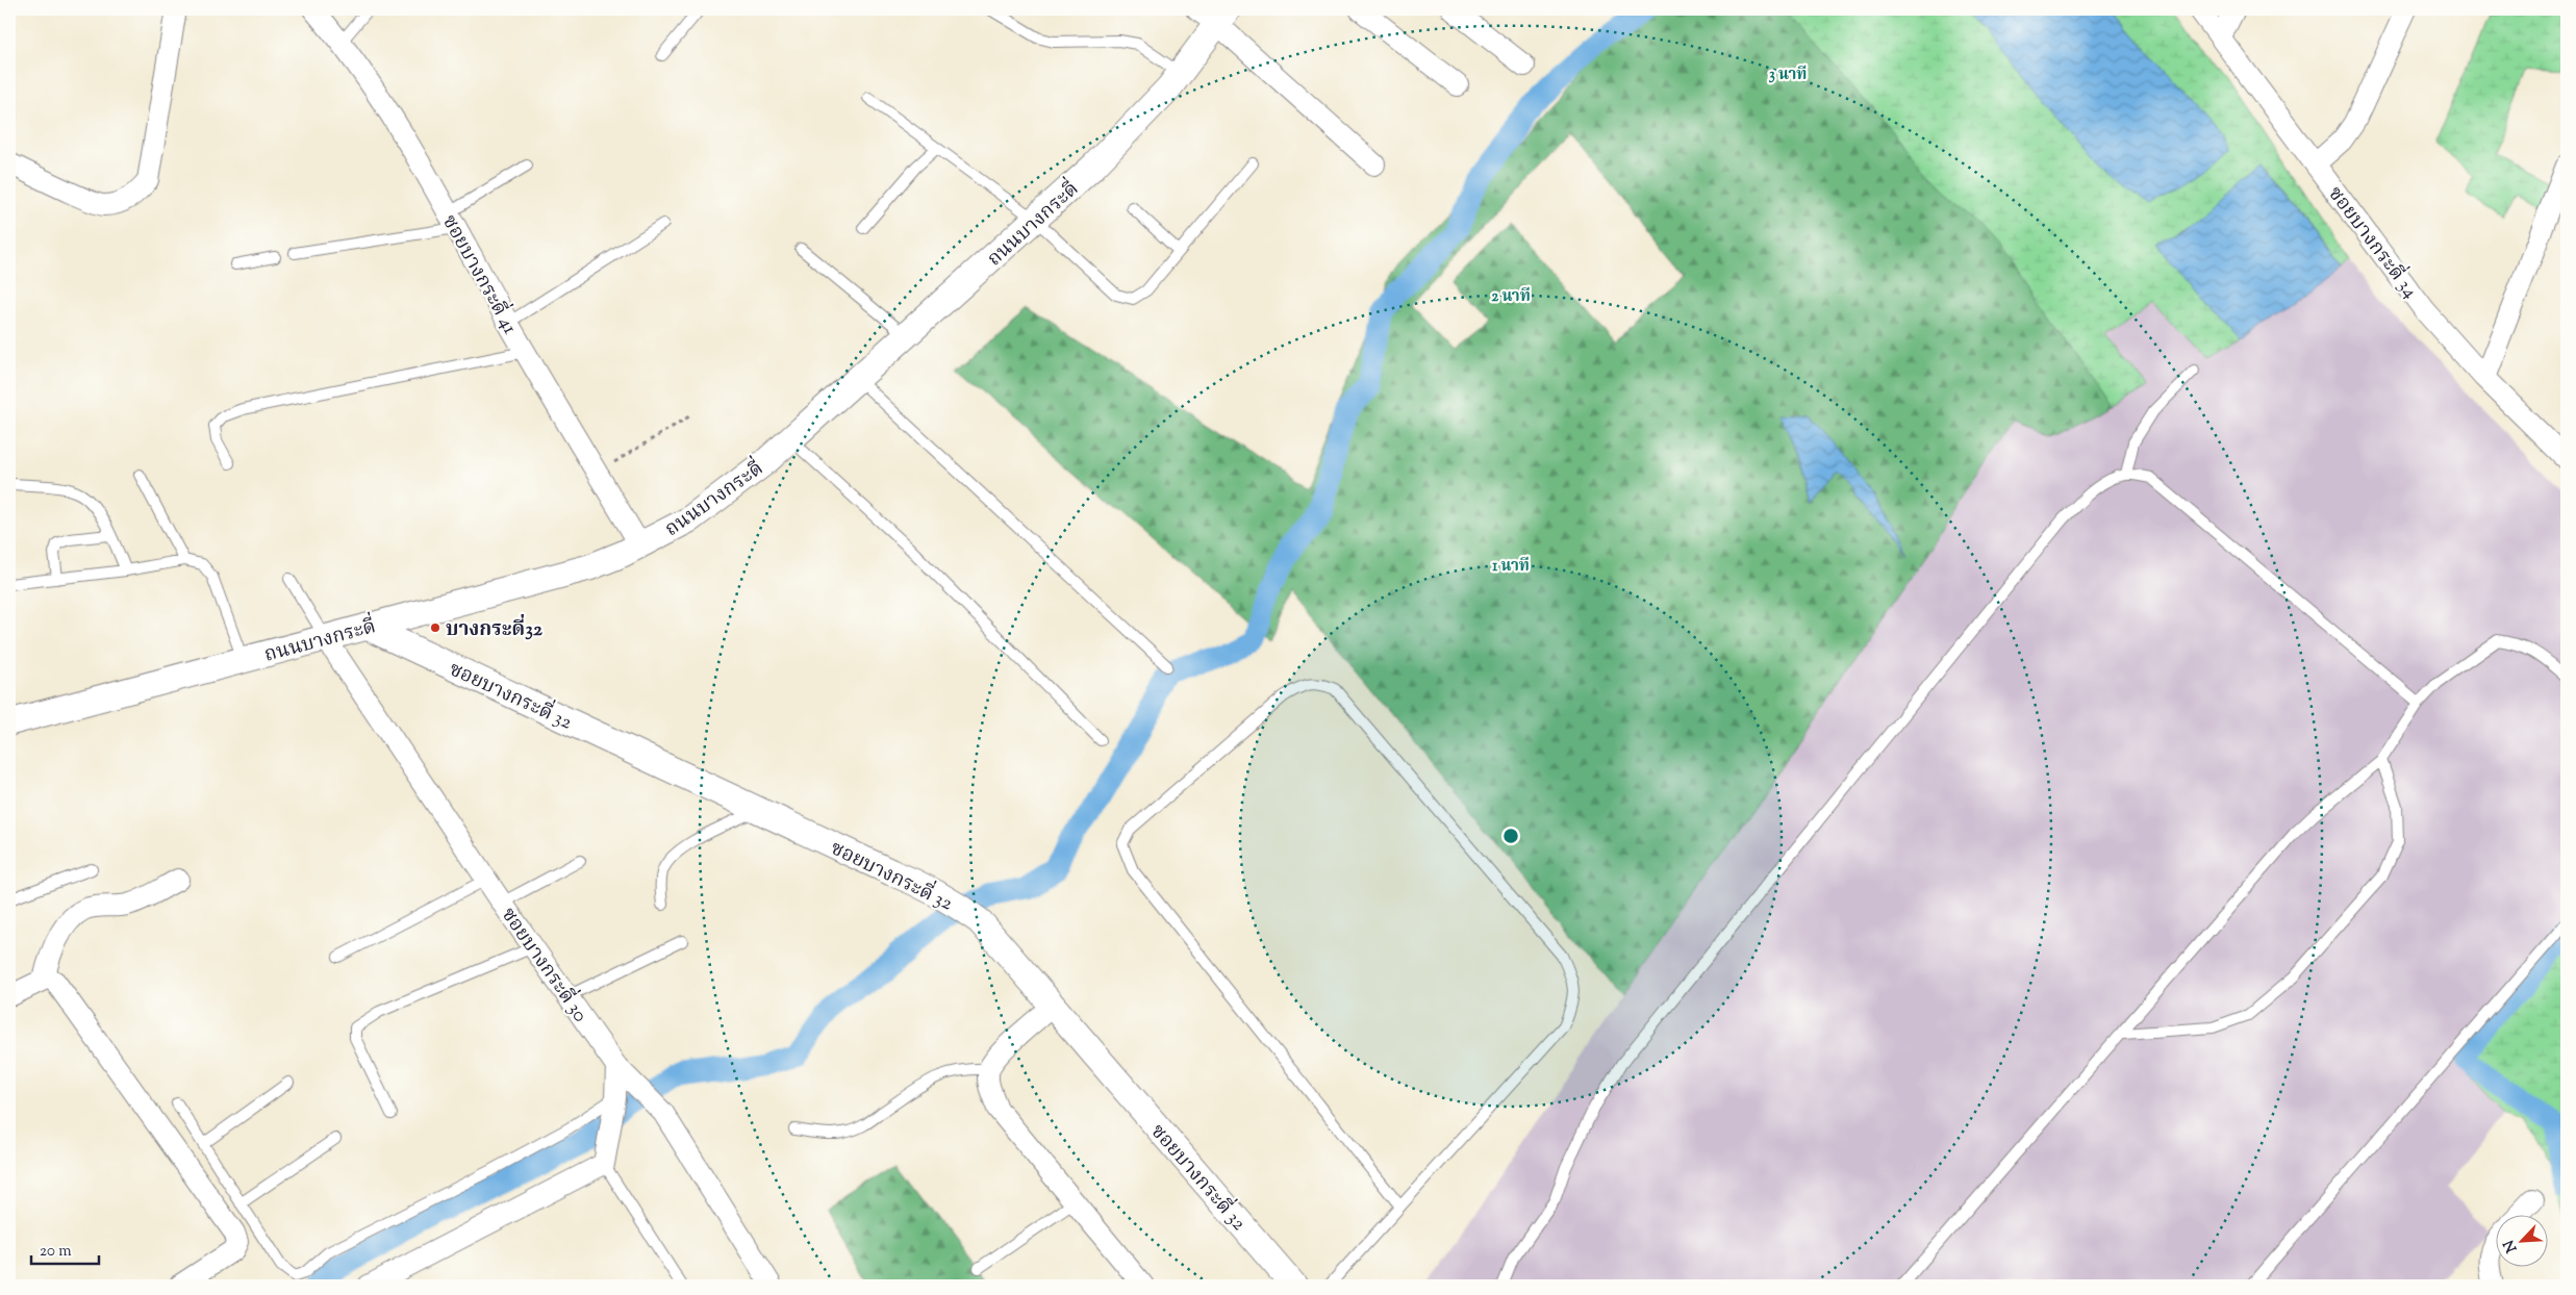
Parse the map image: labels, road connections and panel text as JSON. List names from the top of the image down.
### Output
{
  "streets": {
    "street": [
      "ถนนบางกระดี่",
      "ซอยบางกระดี่ 34",
      "ซอยบางกระดี่ 41",
      "ซอยบางกระดี่ 32",
      "ซอยบางกระดี่ 30"
    ]
  },
  "crossings": [
    ["ถนนบางกระดี่", "ซอยบางกระดี่ 41"],
    ["ถนนบางกระดี่", "ซอยบางกระดี่ 32"],
    ["ถนนบางกระดี่", "ซอยบางกระดี่ 30"]
  ],
  "places": ["บางกระดี่32"],
  "scale_bar": "20 m",
  "north": "bottom left",
  "rings": ["3 นาที", "2 นาที", "1 นาที"]
}
